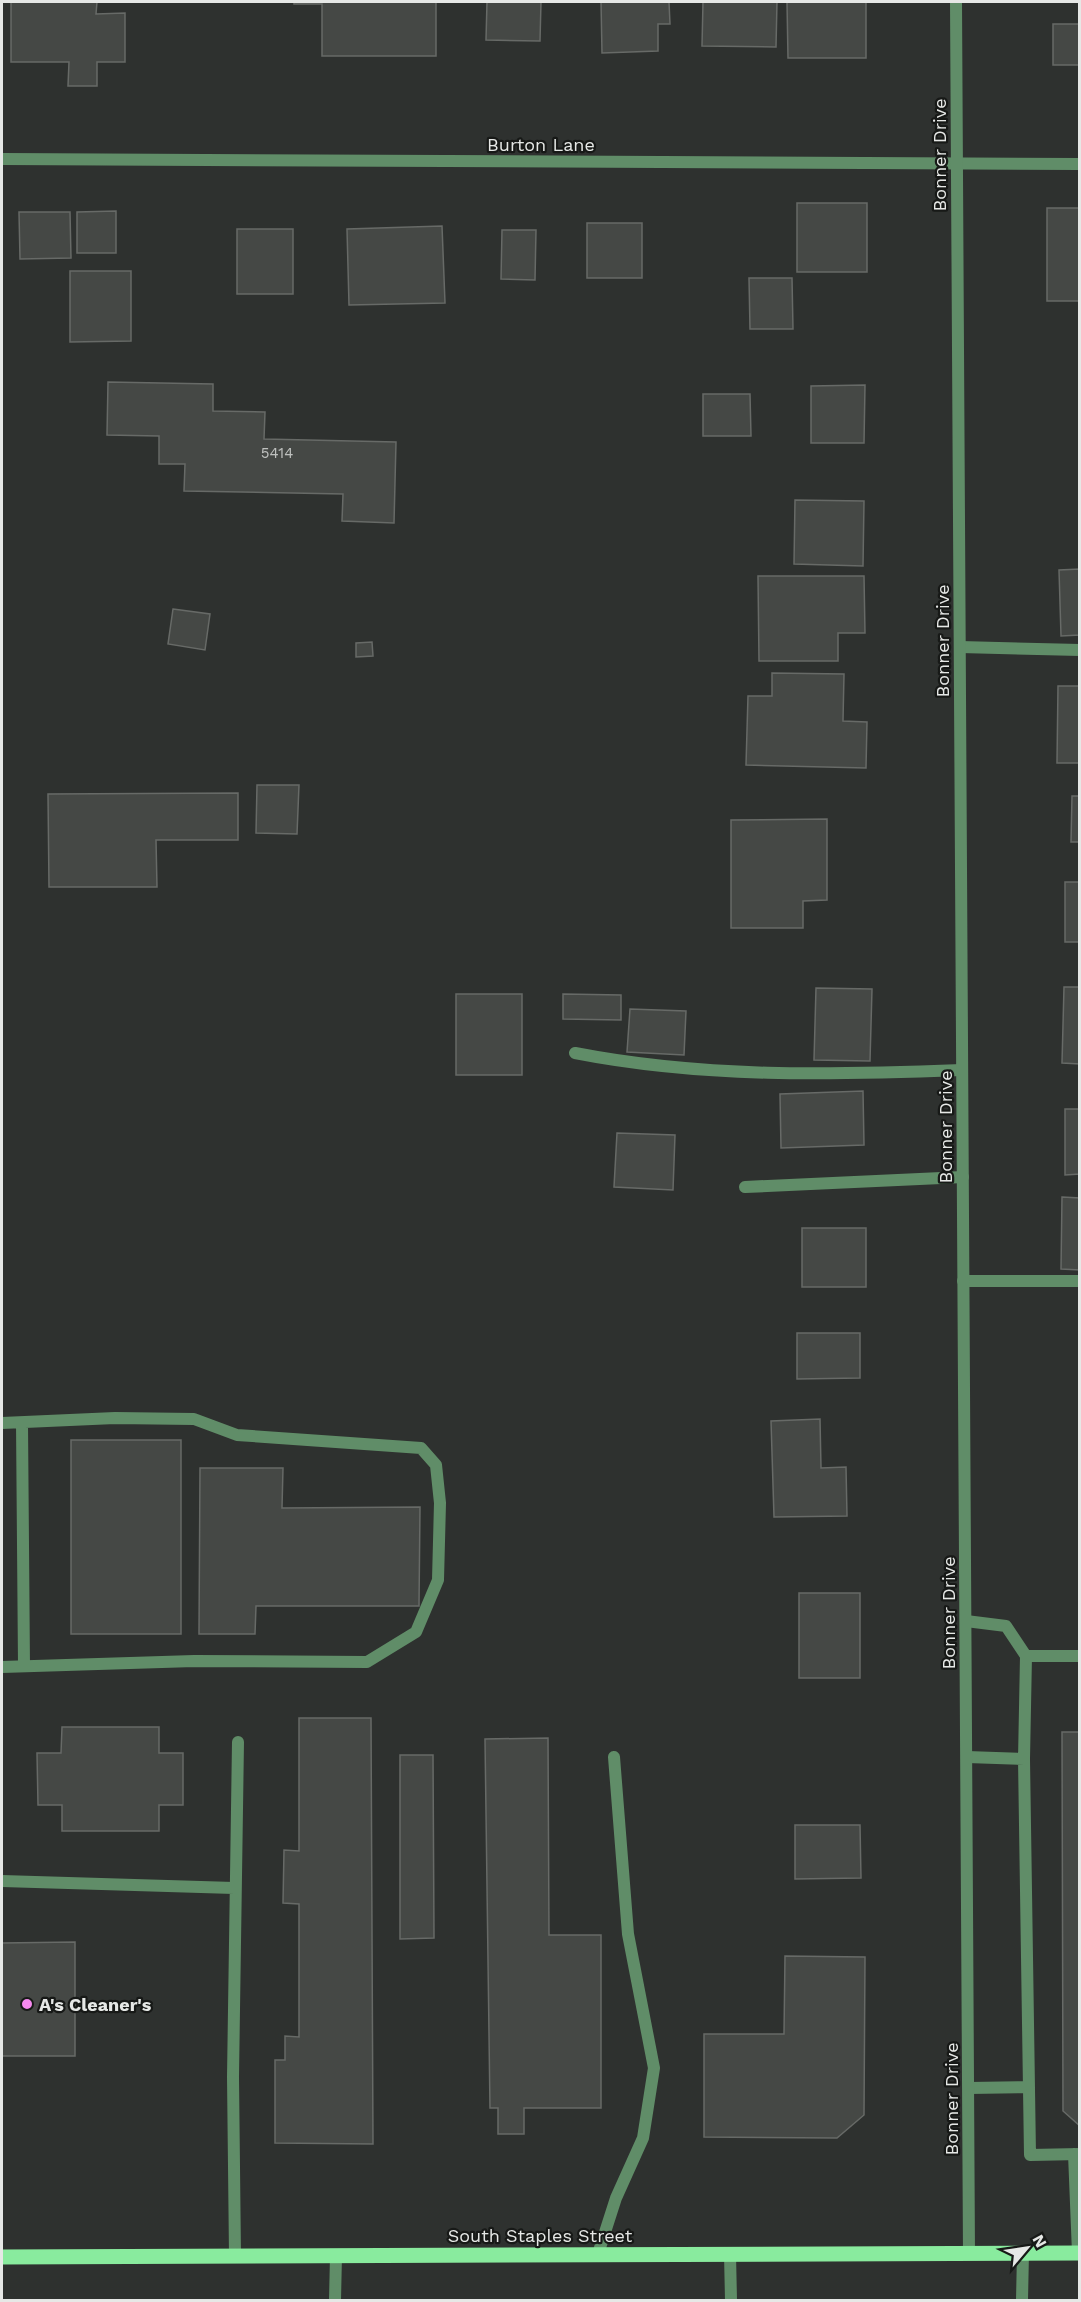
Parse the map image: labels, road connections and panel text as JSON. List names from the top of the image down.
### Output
{
  "streets": {
    "main road": ["South Staples Street"],
    "street": ["Burton Lane", "Bonner Drive"]
  },
  "crossings": [
    ["Burton Lane", "Bonner Drive"],
    ["Bonner Drive", "South Staples Street"]
  ],
  "places": ["A's Cleaner's"],
  "house_numbers": ["5414"],
  "north": "top right"
}
